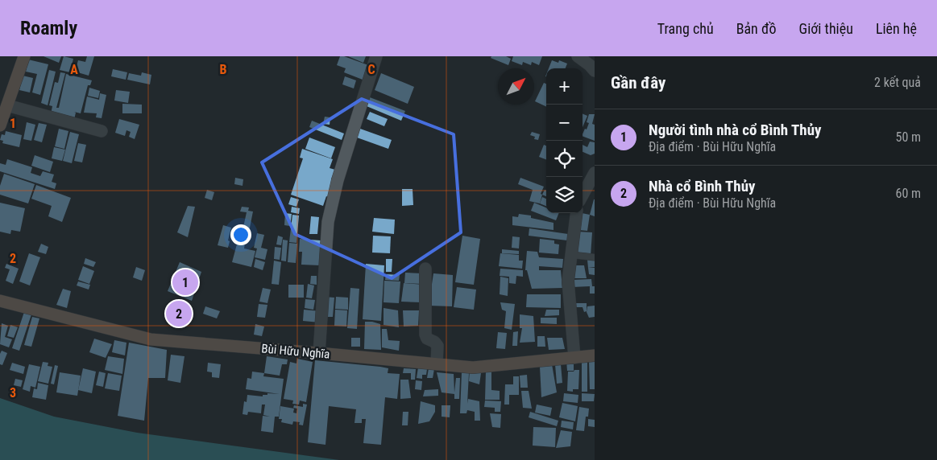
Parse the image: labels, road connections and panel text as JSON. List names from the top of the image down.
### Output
{
  "streets": {
    "street": ["Bùi Hữu Nghĩa"]
  },
  "north": "top right",
  "page": {
    "header": "Roamly",
    "nav": [
      "Trang chủ",
      "Bản đồ",
      "Giới thiệu",
      "Liên hệ"
    ],
    "heading": ["Gần đây", "2 kết quả"],
    "map_buttons": ["+", "−"],
    "list": [
      {
        "mark": "1",
        "name": "Người tình nhà cổ Bình Thủy",
        "note": "Địa điểm · Bùi Hữu Nghĩa",
        "value": "50 m"
      },
      {
        "mark": "2",
        "name": "Nhà cổ Bình Thủy",
        "note": "Địa điểm · Bùi Hữu Nghĩa",
        "value": "60 m"
      }
    ],
    "pins": ["1", "2"]
  },
  "grid": {
    "columns": ["A", "B", "C"],
    "rows": ["1", "2", "3"]
  }
}
